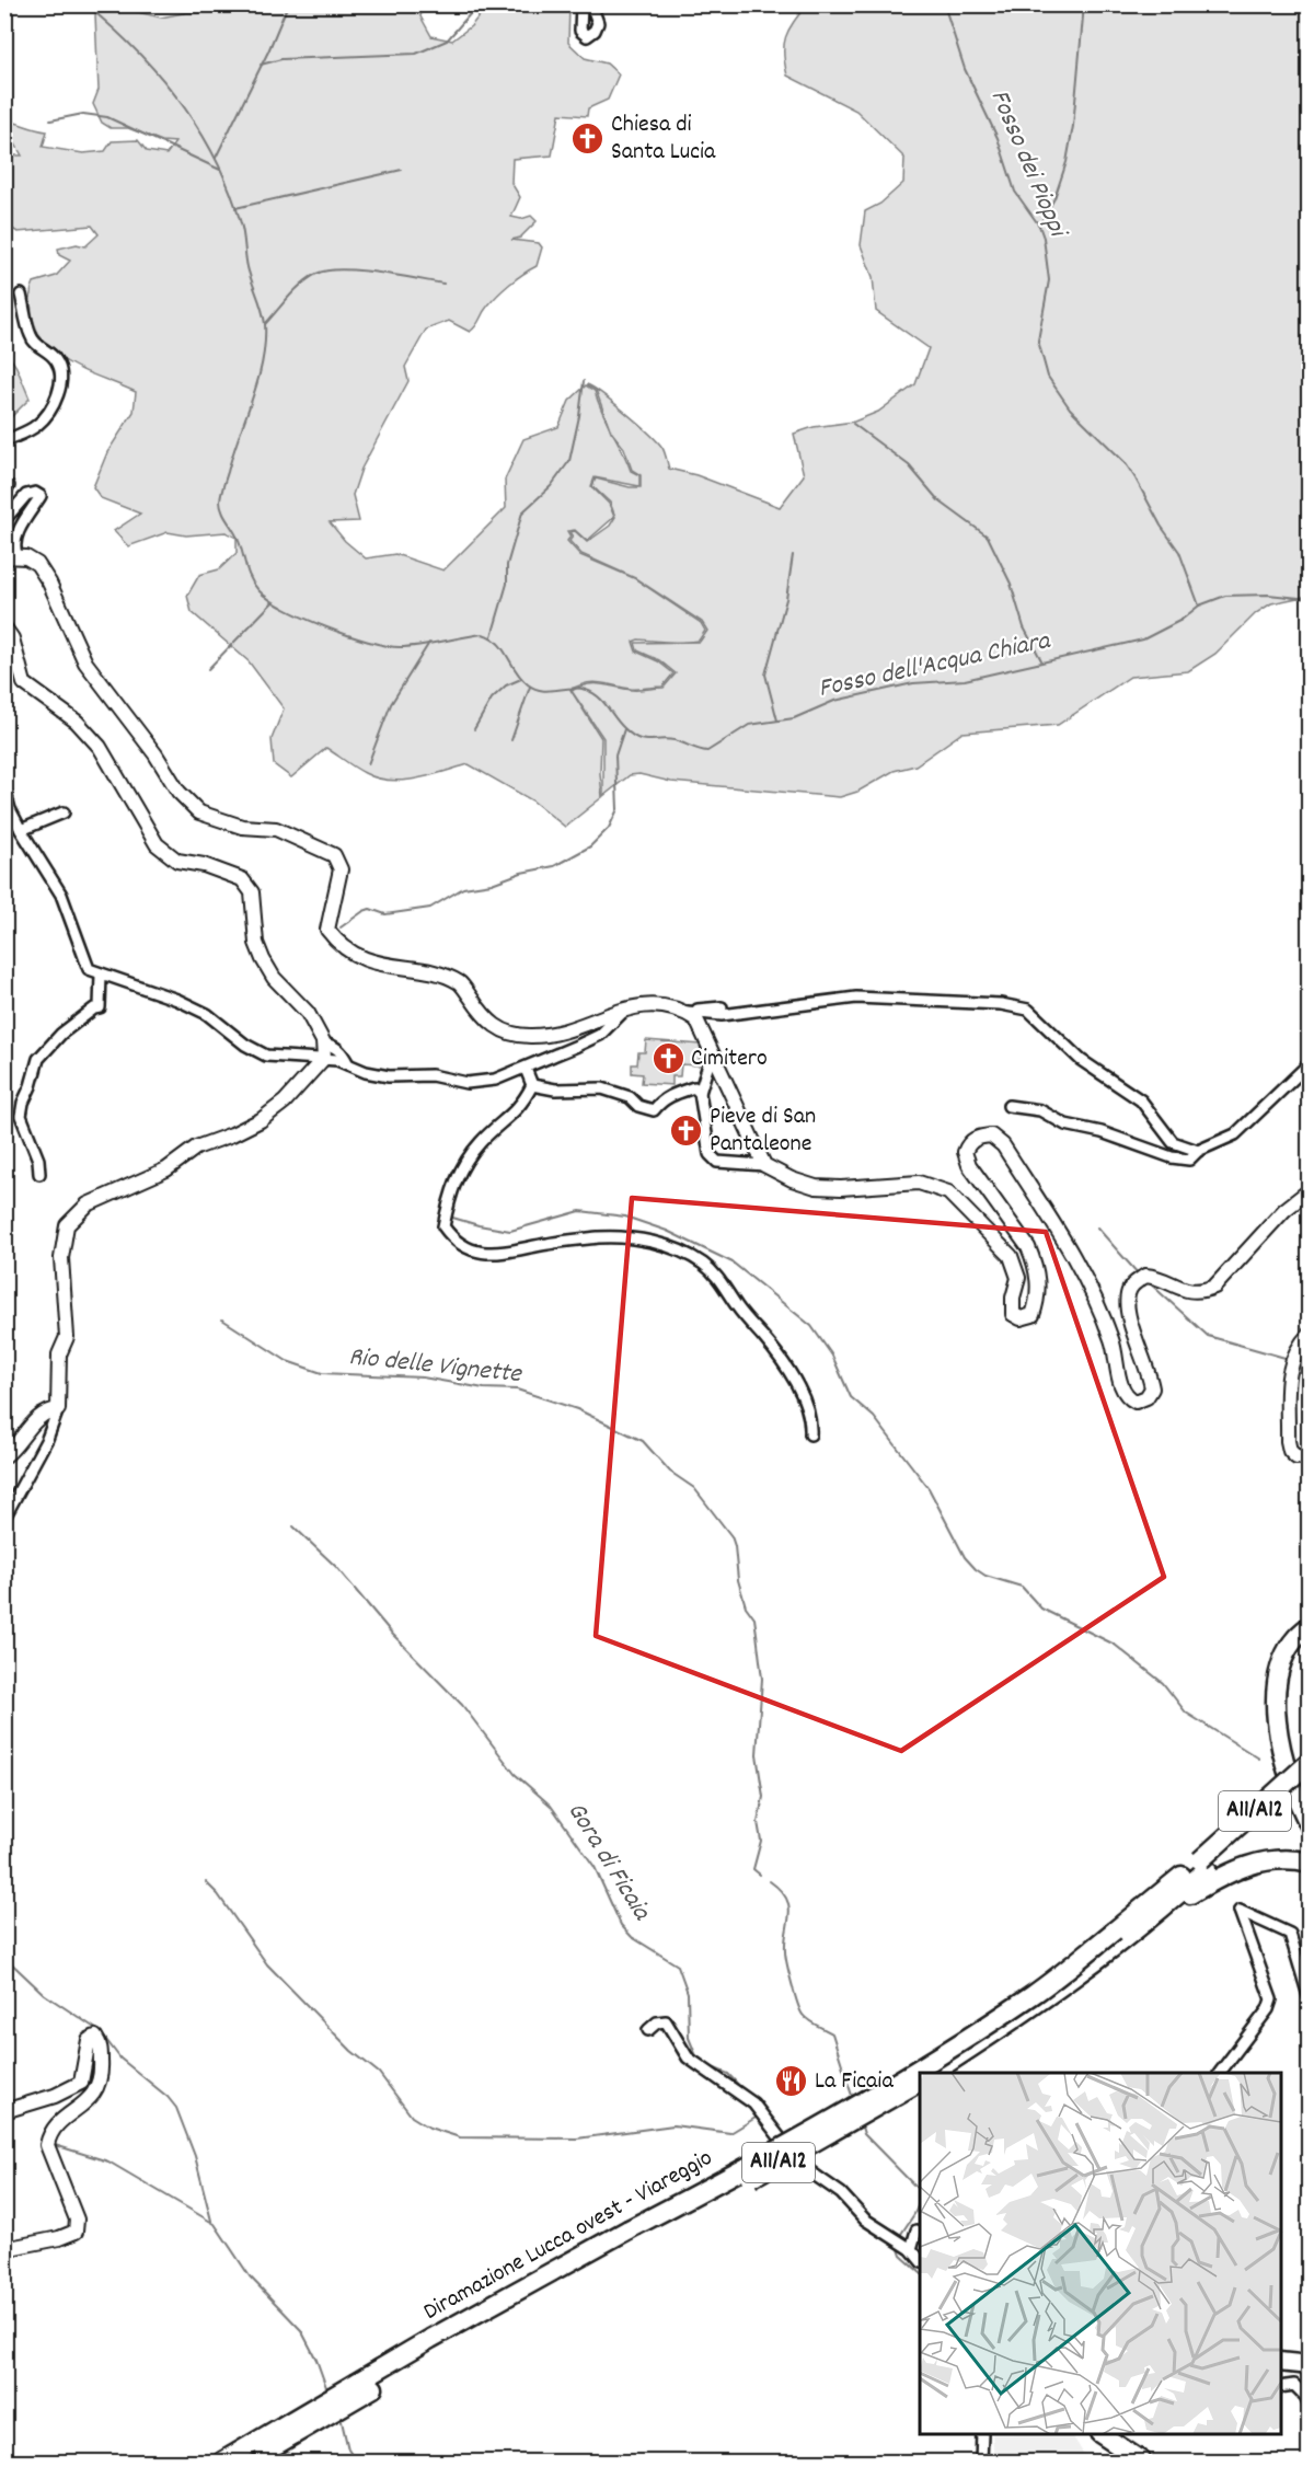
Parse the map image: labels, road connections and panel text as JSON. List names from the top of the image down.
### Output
{
  "streets": {
    "highway": ["A11/A12", "Diramazione Lucca ovest - Viareggio"]
  },
  "water": [
    "Fosso dei Pioppi",
    "Fosso dell'Acqua Chiara",
    "Rio delle Vignette",
    "Gora di Ficaia"
  ],
  "places": {
    "church": ["Chiesa di Santa Lucia", "Cimitero", "Pieve di San Pantaleone"],
    "restaurant": ["La Ficaia"]
  }
}
